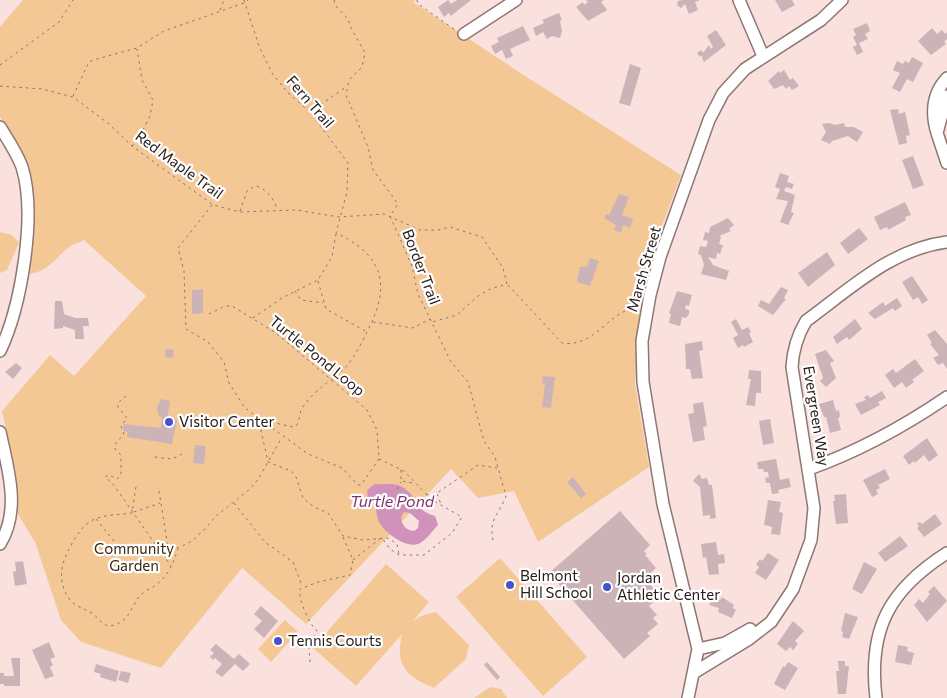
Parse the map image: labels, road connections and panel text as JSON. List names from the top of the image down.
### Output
{
  "streets": {
    "street": ["Marsh Street", "Evergreen Way"],
    "path": [
      "Fern Trail",
      "Red Maple Trail",
      "Border Trail",
      "Turtle Pond Loop"
    ]
  },
  "crossings": [
    ["Fern Trail", "Red Maple Trail"],
    ["Red Maple Trail", "Border Trail"],
    ["Marsh Street", "Evergreen Way"]
  ],
  "water": ["Turtle Pond"],
  "parks": ["Community Garden"],
  "places": [
    "Visitor Center",
    "Belmont Hill School",
    "Jordan Athletic Center",
    "Tennis Courts"
  ]
}
